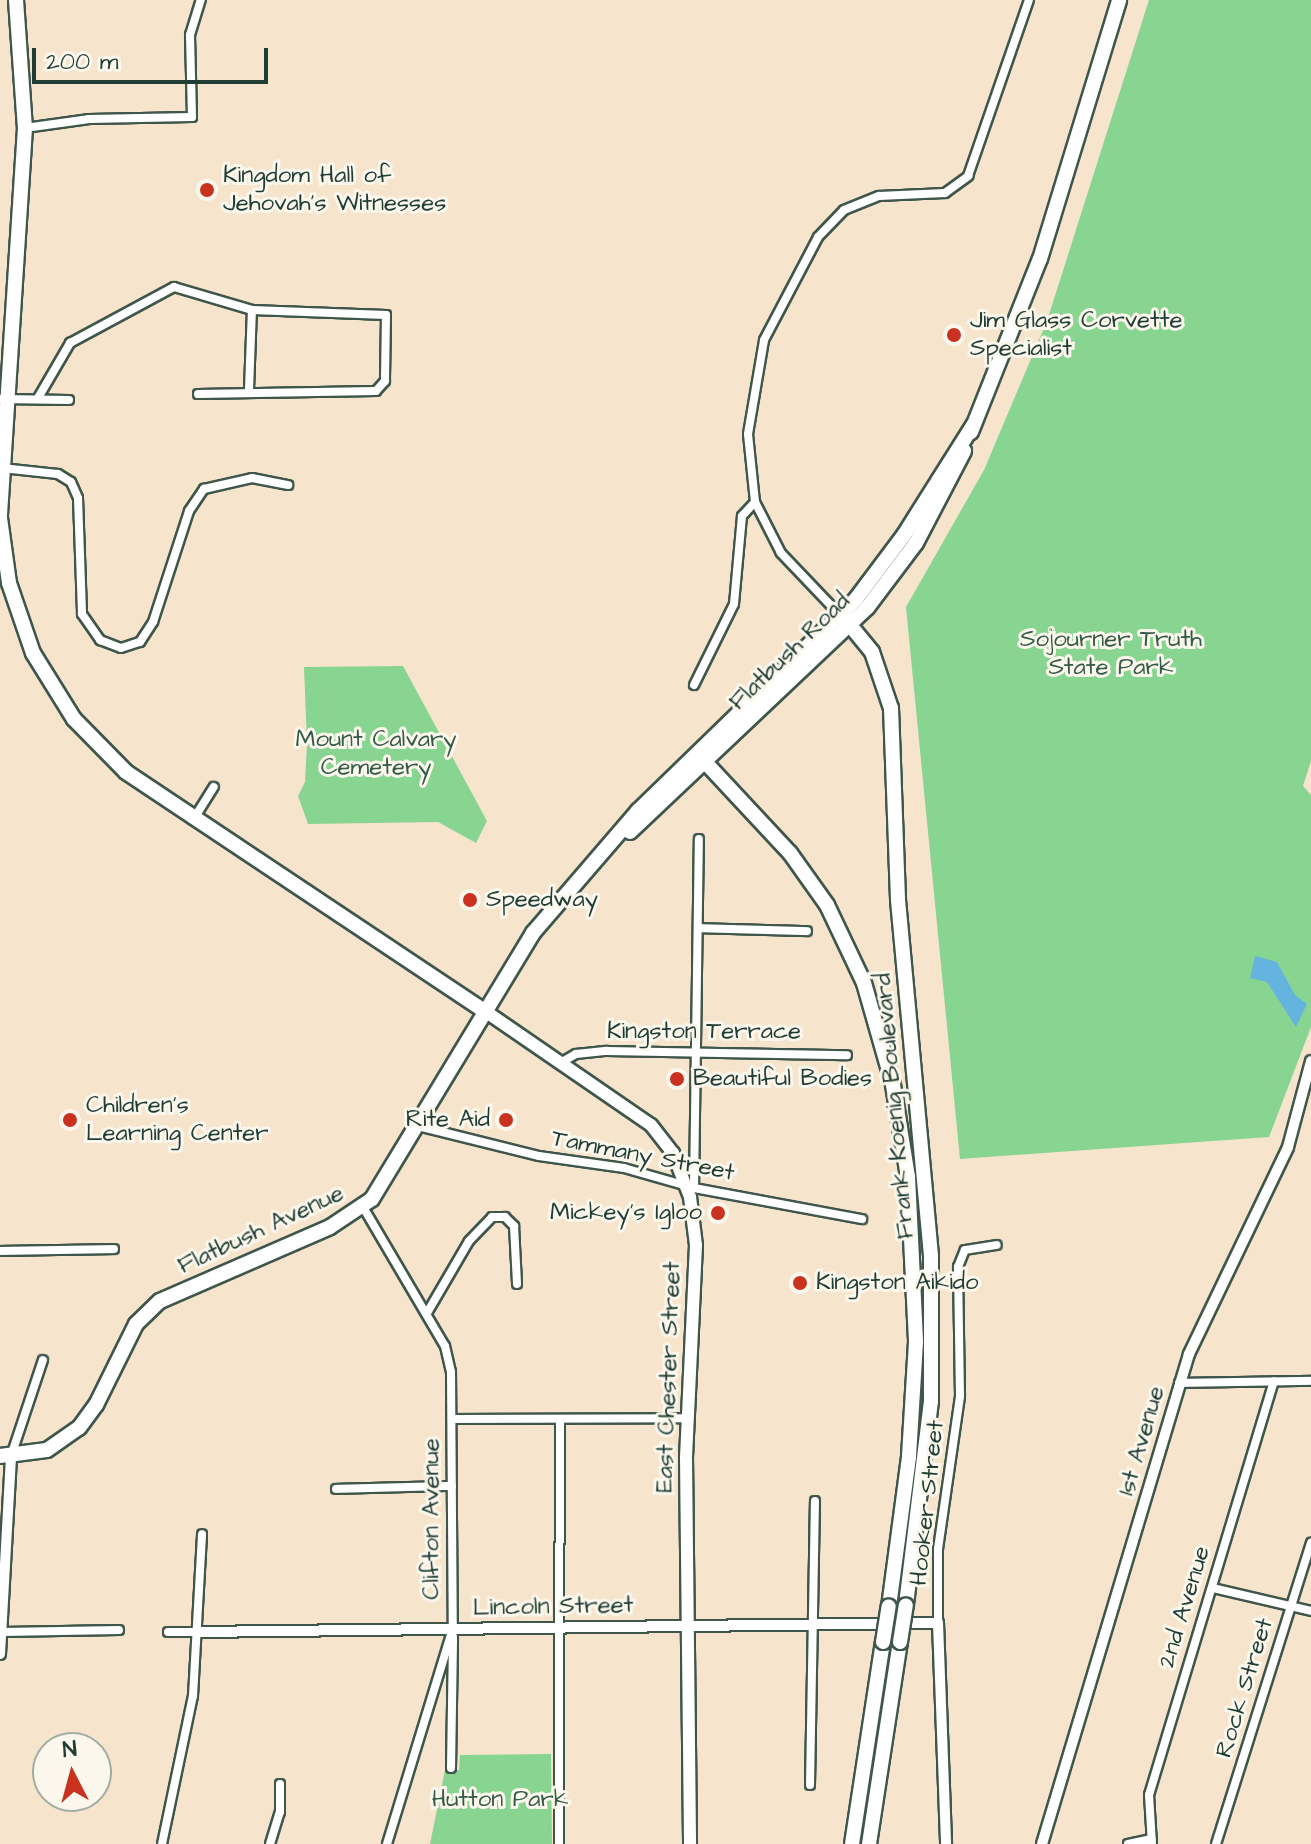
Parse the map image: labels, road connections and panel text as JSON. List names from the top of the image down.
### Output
{
  "streets": {
    "main road": [
      "Flatbush Road",
      "Frank Koenig Boulevard",
      "Flatbush Avenue",
      "East Chester Street"
    ],
    "street": [
      "Kingston Terrace",
      "Tammany Street",
      "1st Avenue",
      "Hooker Street",
      "Clifton Avenue",
      "Lincoln Street",
      "2nd Avenue",
      "Rock Street"
    ]
  },
  "crossings": [
    ["Flatbush Road", "Frank Koenig Boulevard"],
    ["Flatbush Road", "Flatbush Avenue"],
    ["Kingston Terrace", "East Chester Street"],
    ["Tammany Street", "Flatbush Avenue"],
    ["Tammany Street", "East Chester Street"],
    ["Flatbush Avenue", "East Chester Street"],
    ["Flatbush Avenue", "Clifton Avenue"],
    ["East Chester Street", "Lincoln Street"],
    ["Hooker Street", "Lincoln Street"],
    ["Clifton Avenue", "Lincoln Street"]
  ],
  "parks": ["Sojourner Truth State Park", "Mount Calvary Cemetery", "Hutton Park"],
  "places": [
    "Kingdom Hall of Jehovah's Witnesses",
    "Jim Glass Corvette Specialist",
    "Speedway",
    "Beautiful Bodies",
    "Children's Learning Center",
    "Rite Aid",
    "Mickey's Igloo",
    "Kingston Aikido"
  ],
  "scale_bar": "200 m",
  "north": "top"
}
